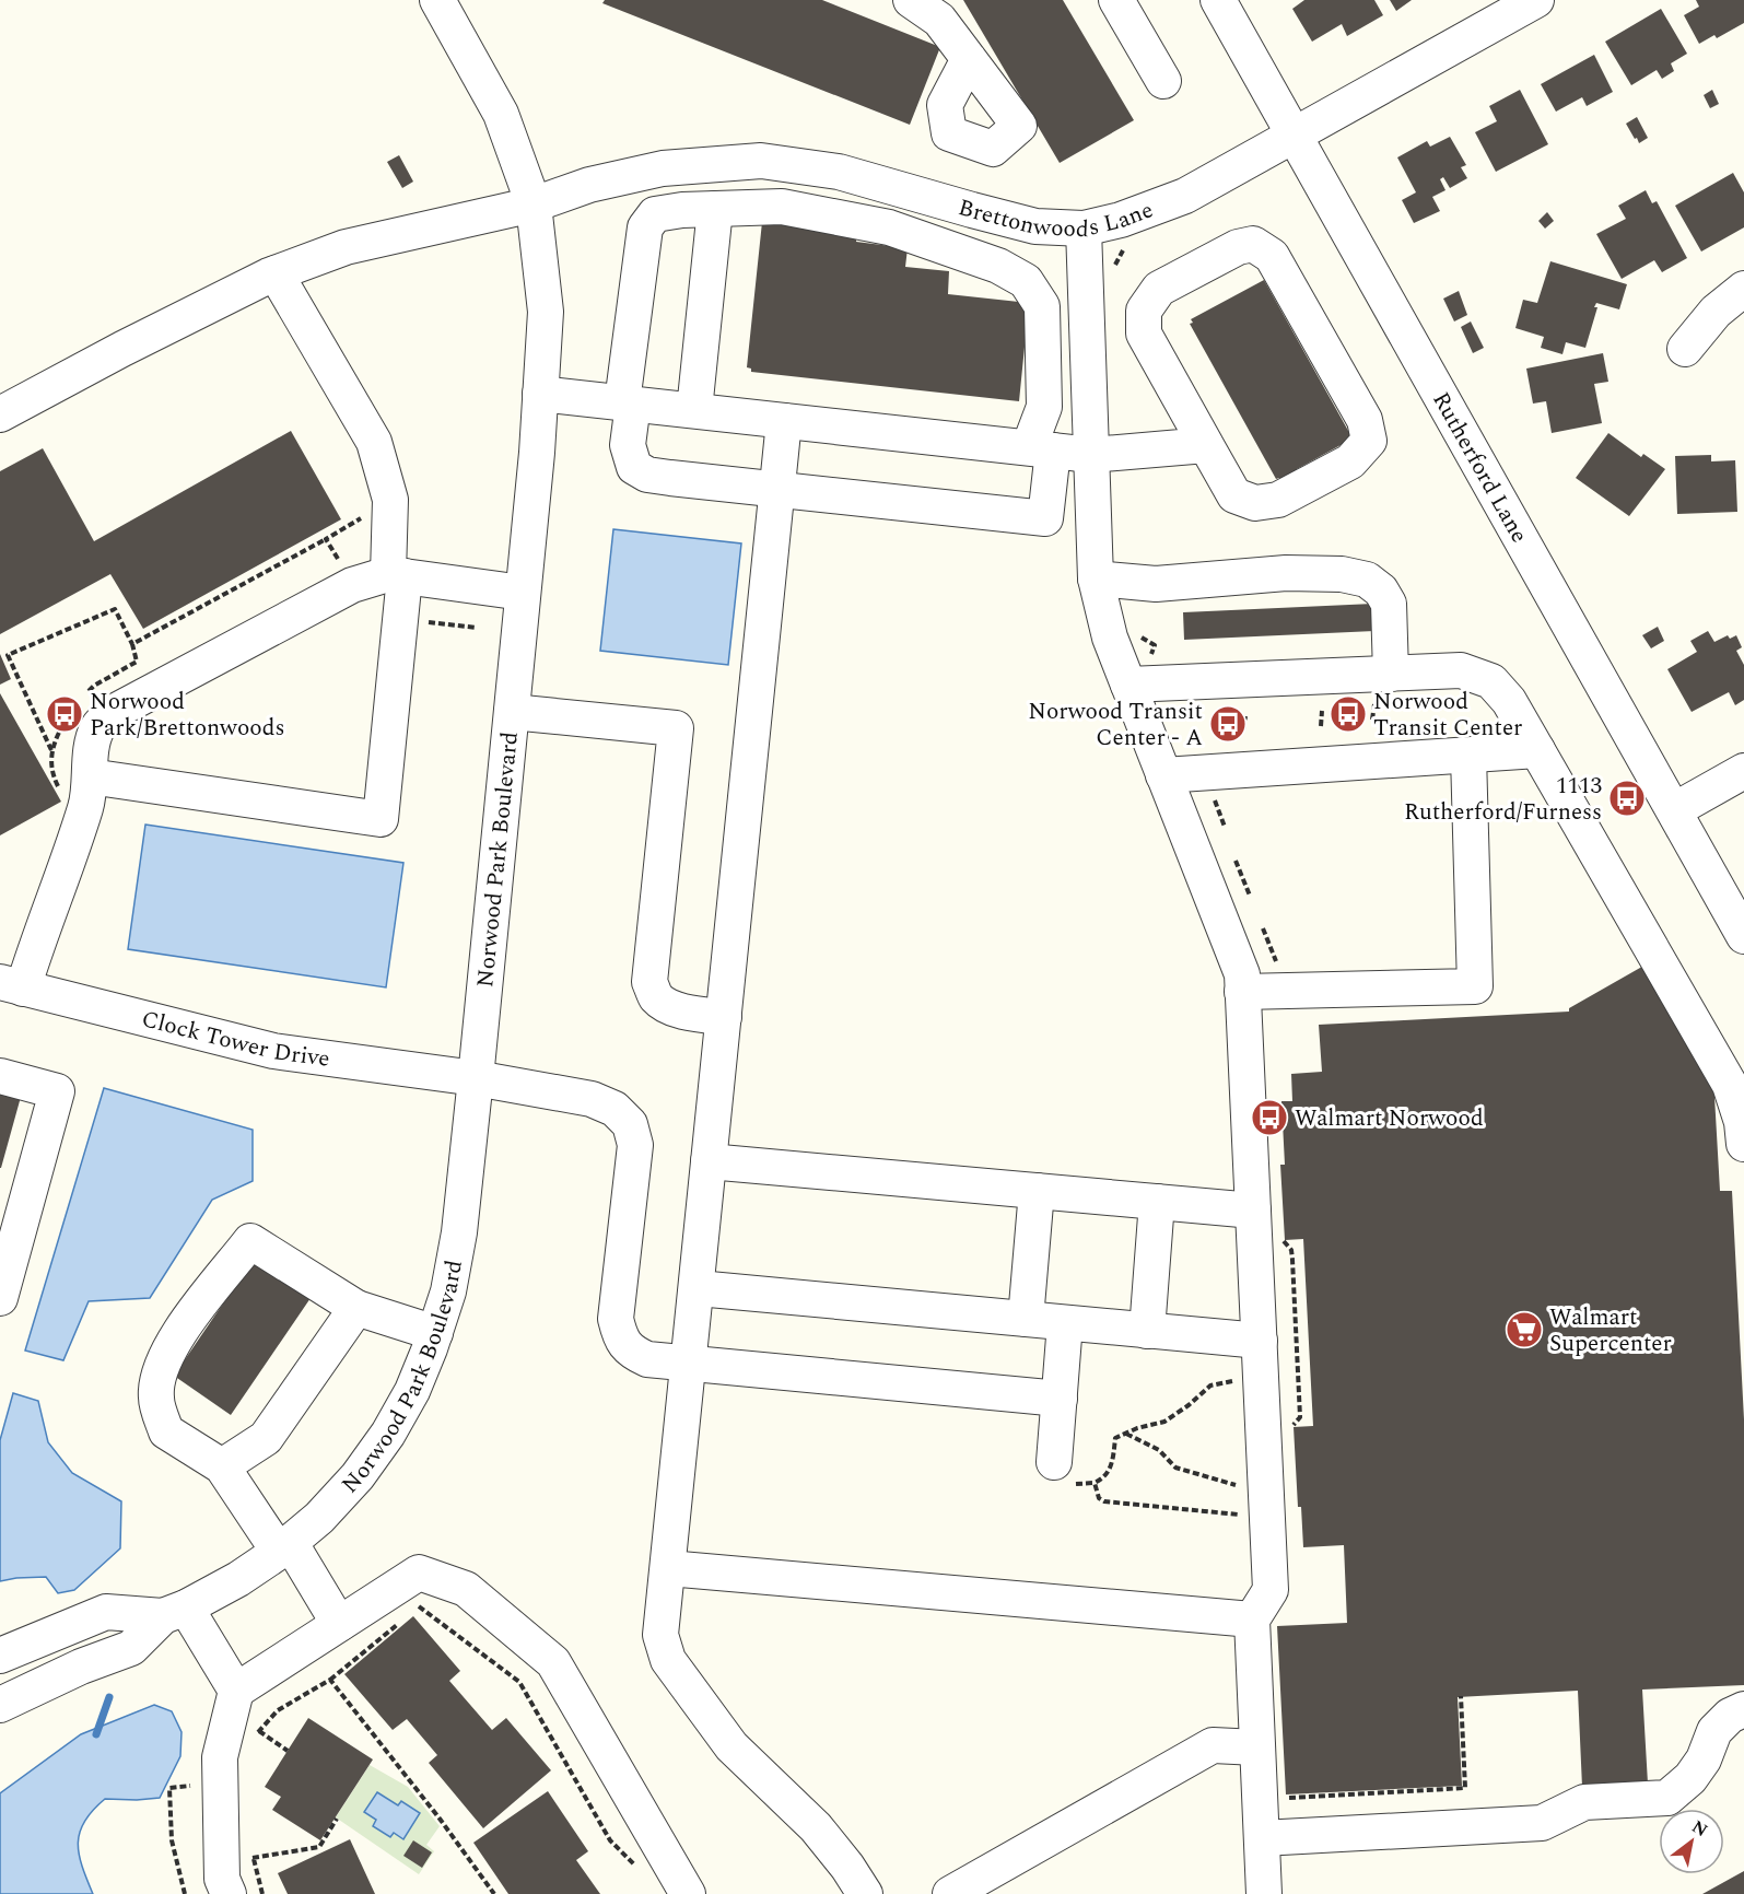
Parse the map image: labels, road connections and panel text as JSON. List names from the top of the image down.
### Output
{
  "streets": {
    "street": [
      "Brettonwoods Lane",
      "Rutherford Lane",
      "Norwood Park Boulevard",
      "Clock Tower Drive"
    ]
  },
  "crossings": [
    ["Brettonwoods Lane", "Rutherford Lane"],
    ["Brettonwoods Lane", "Norwood Park Boulevard"],
    ["Norwood Park Boulevard", "Clock Tower Drive"]
  ],
  "places": {
    "bus stop": [
      "Norwood Park/Brettonwoods",
      "Norwood Transit Center",
      "Norwood Transit Center - A",
      "1113 Rutherford/Furness",
      "Walmart Norwood"
    ],
    "supermarket": ["Walmart Supercenter"]
  },
  "north": "top right"
}
